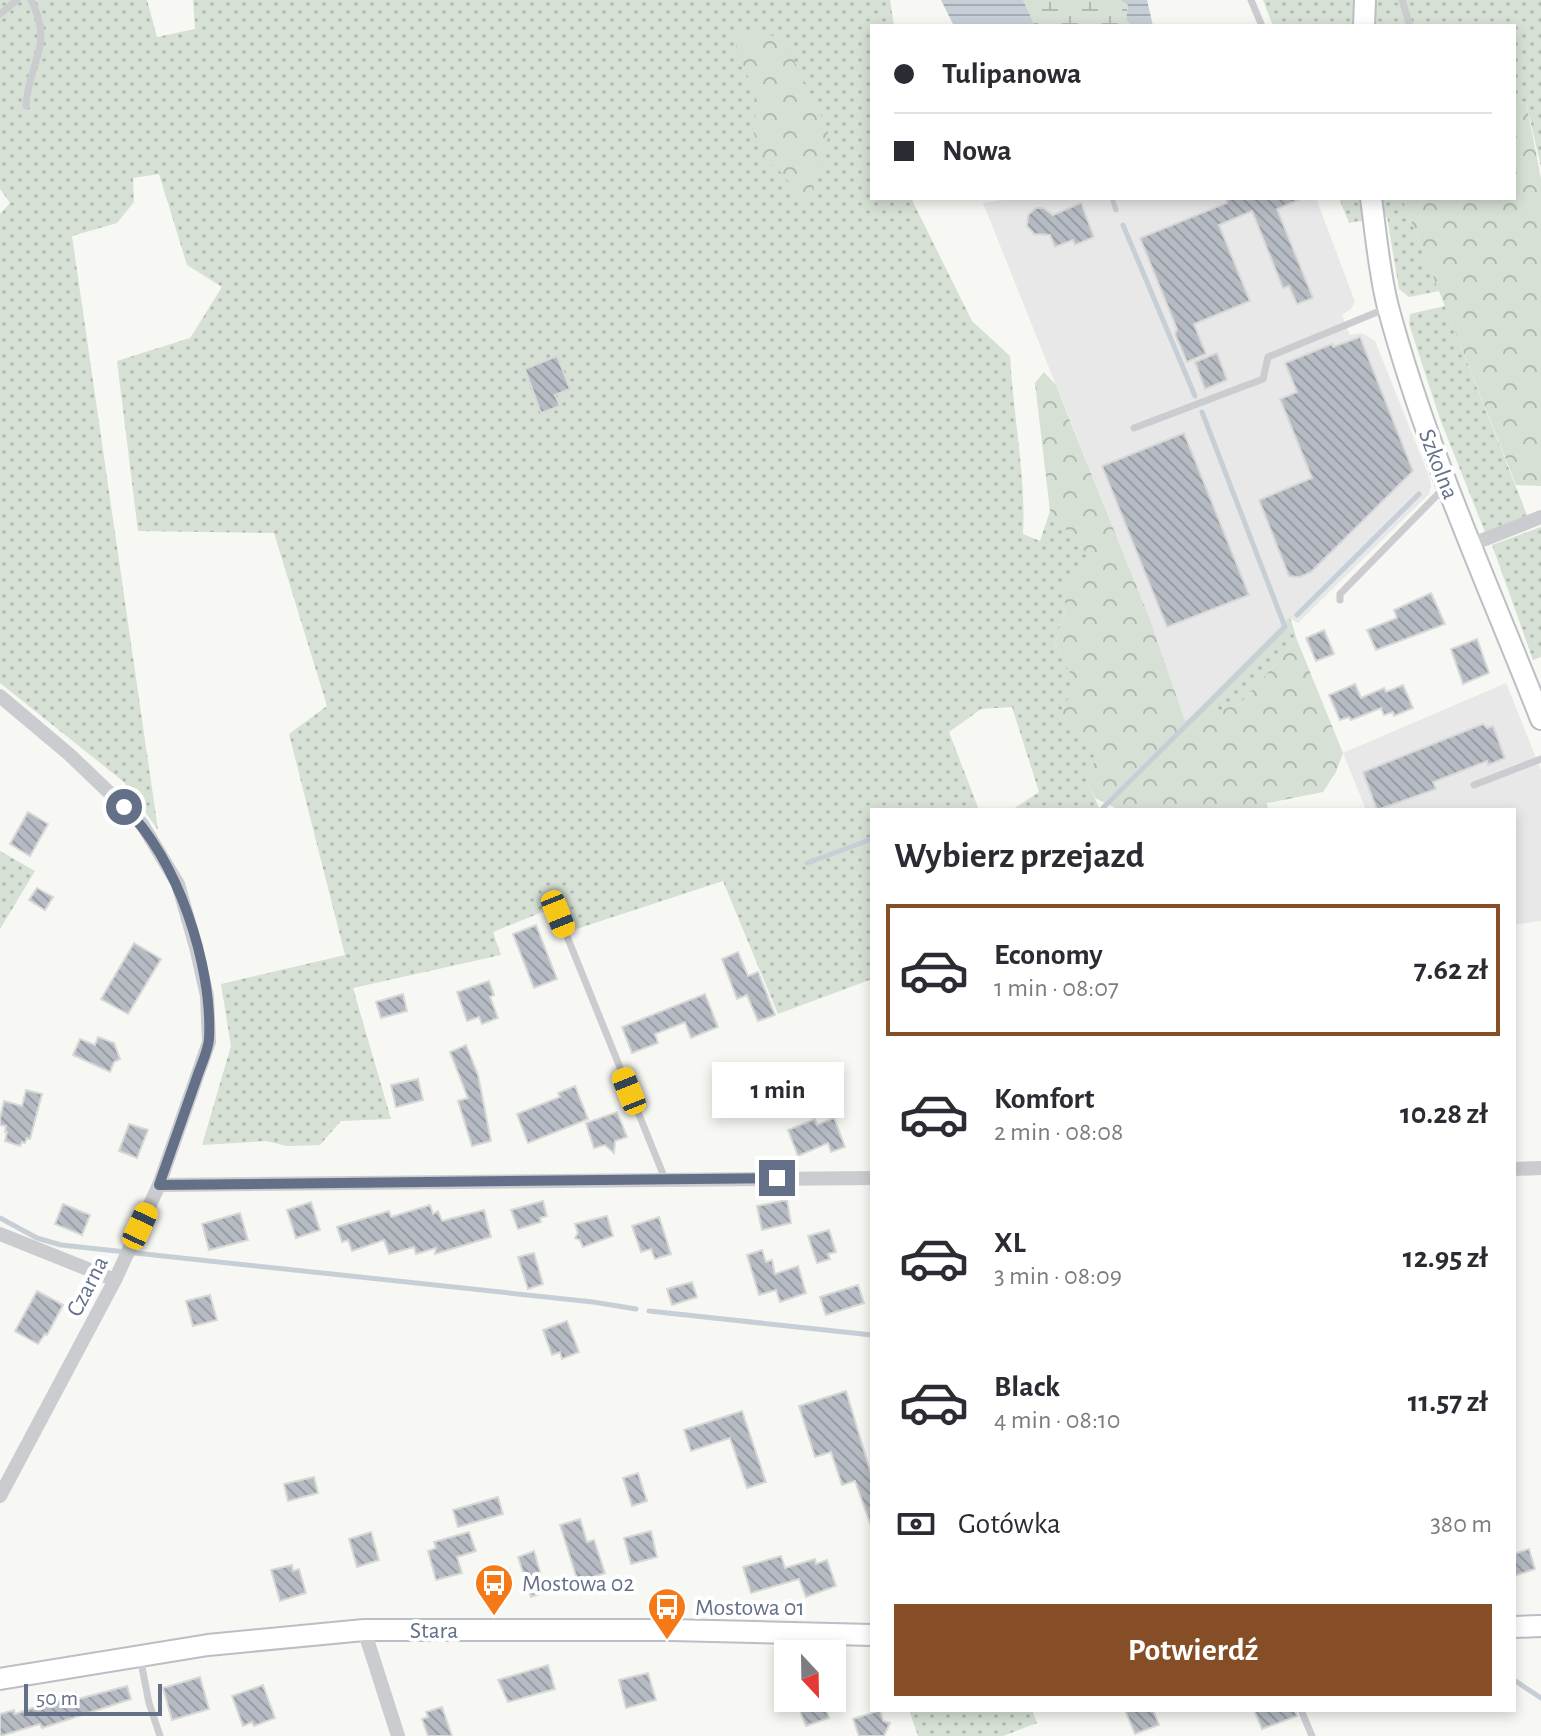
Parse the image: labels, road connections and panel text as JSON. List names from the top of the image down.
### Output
{
  "streets": {
    "street": ["Szkolna", "Czarna", "Stara"]
  },
  "places": {
    "bus stop": ["Mostowa 02", "Mostowa 01"]
  },
  "scale_bar": "50 m",
  "north": "bottom",
  "page": {
    "banner": ["Tulipanowa", "Nowa"],
    "heading": "Wybierz przejazd",
    "list": [
      {
        "name": "Economy",
        "note": "1 min · 08:07",
        "value": "7.62 zł"
      },
      {
        "name": "Komfort",
        "note": "2 min · 08:08",
        "value": "10.28 zł"
      },
      {
        "name": "XL",
        "note": "3 min · 08:09",
        "value": "12.95 zł"
      },
      {
        "name": "Black",
        "note": "4 min · 08:10",
        "value": "11.57 zł"
      }
    ],
    "bubble": "1 min",
    "pay": ["Gotówka", "380 m"],
    "buttons": "Potwierdź",
    "scale": "50 m"
  }
}
